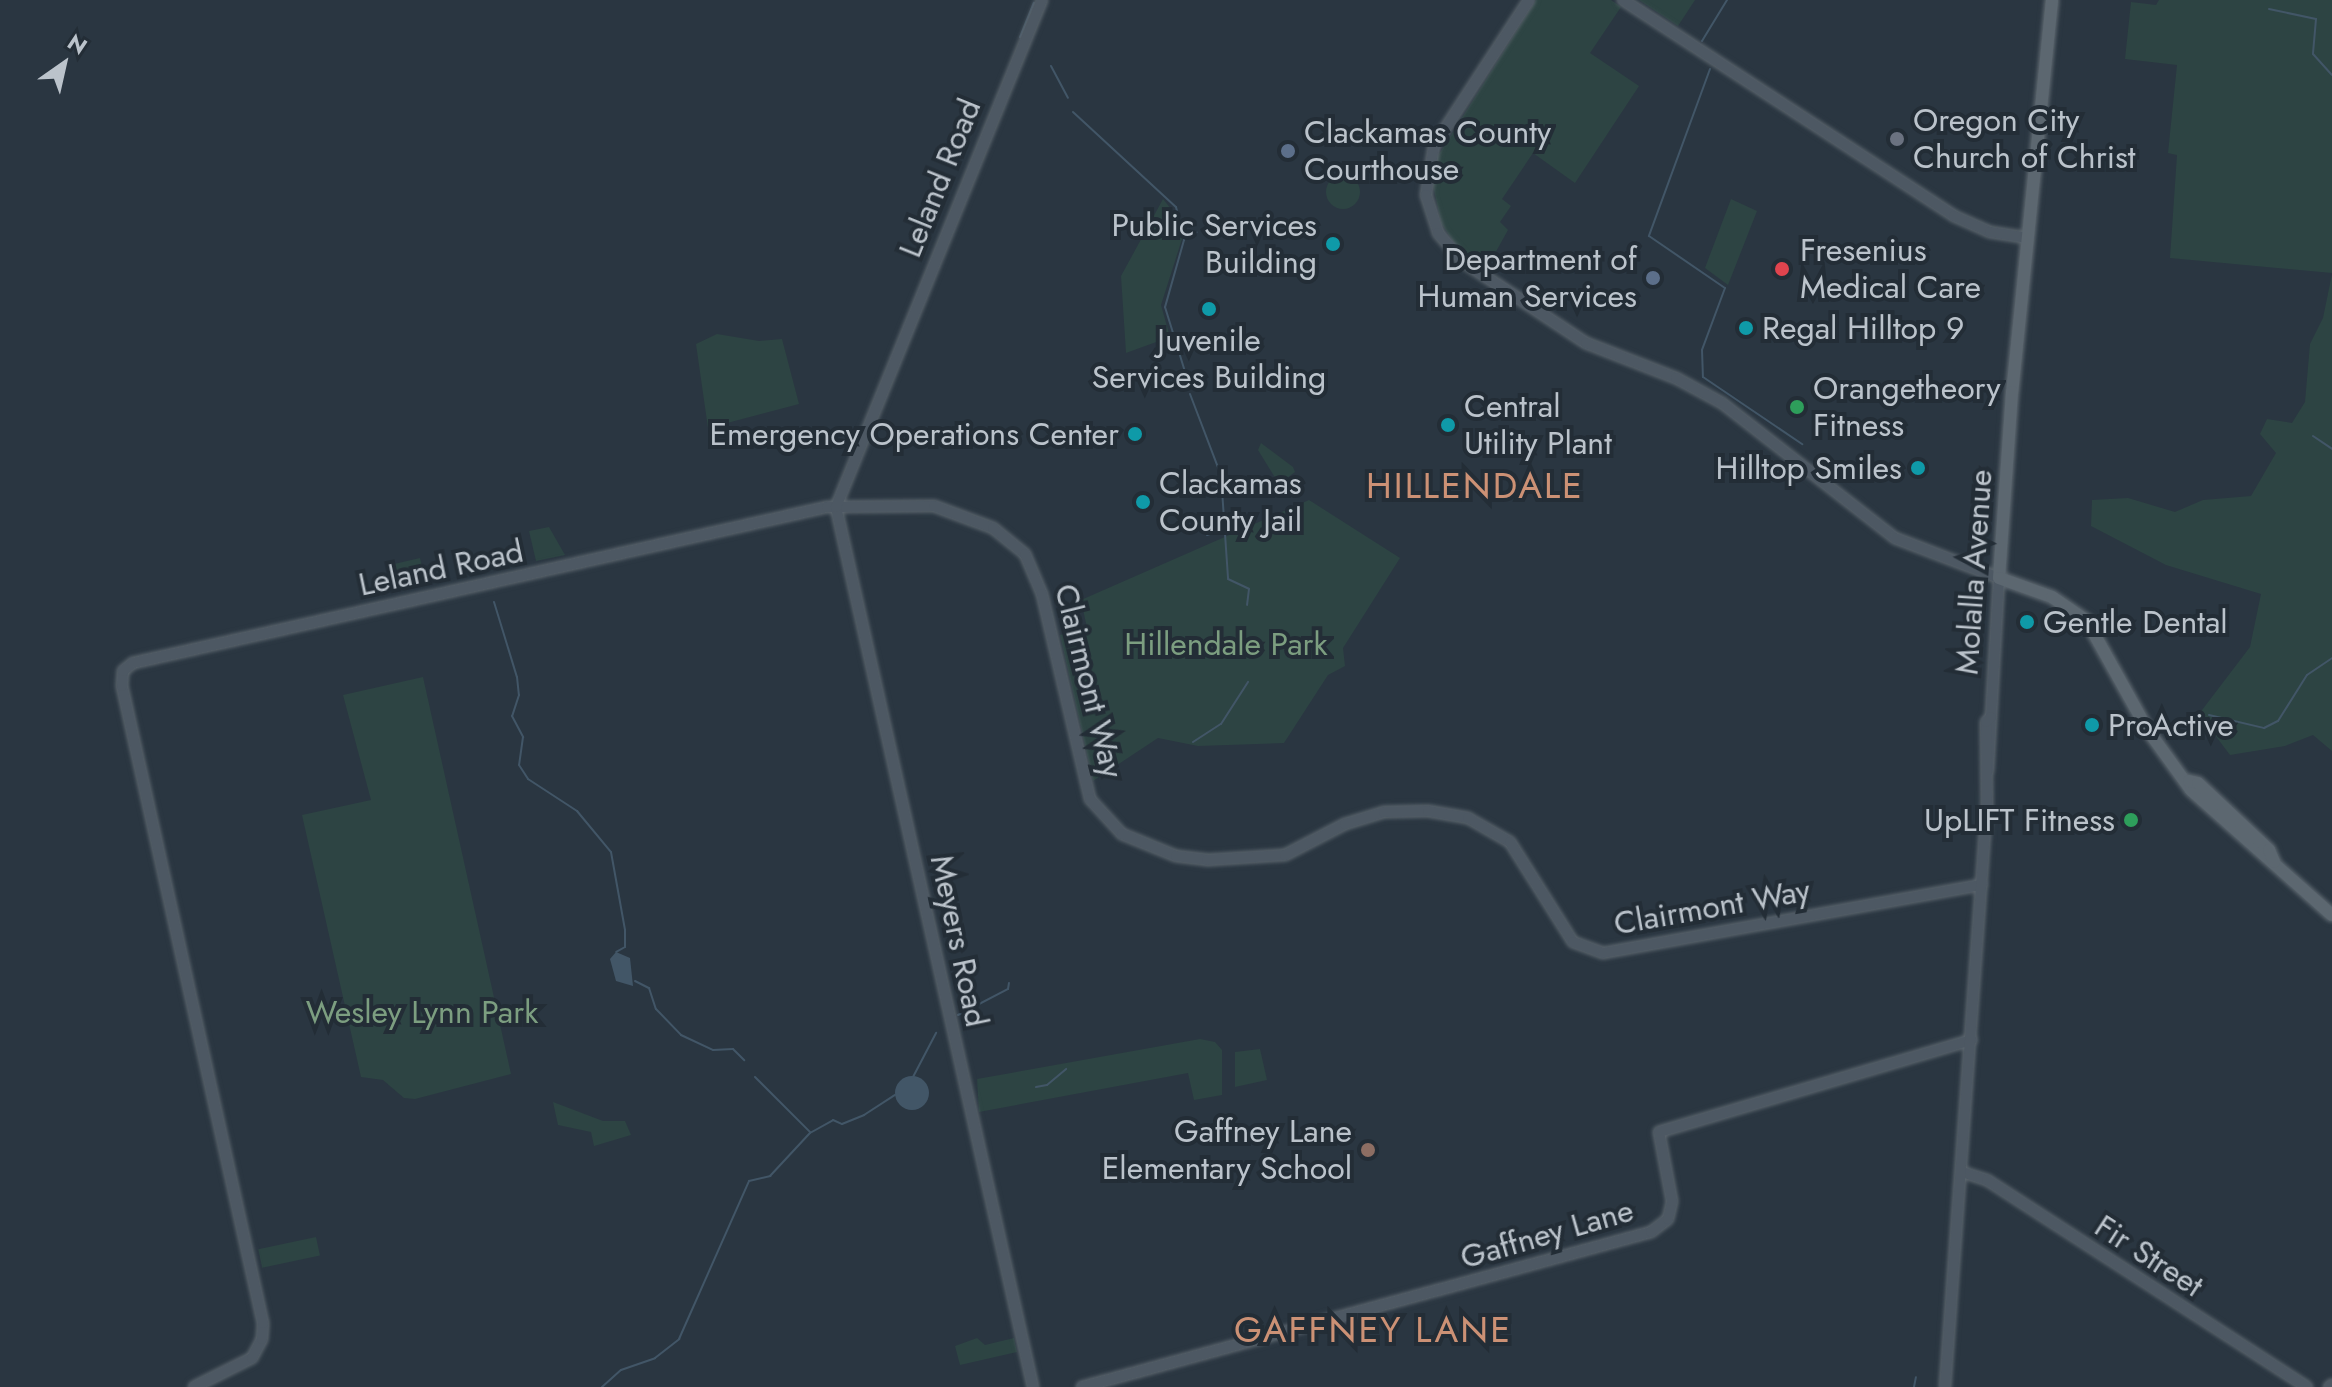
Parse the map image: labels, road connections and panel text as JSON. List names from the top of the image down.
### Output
{
  "streets": {
    "main road": ["Molalla Avenue"],
    "street": [
      "Leland Road",
      "Clairmont Way",
      "Meyers Road",
      "Gaffney Lane",
      "Fir Street"
    ]
  },
  "crossings": [
    ["Leland Road", "Clairmont Way"],
    ["Leland Road", "Meyers Road"],
    ["Molalla Avenue", "Clairmont Way"],
    ["Molalla Avenue", "Gaffney Lane"],
    ["Molalla Avenue", "Fir Street"],
    ["Clairmont Way", "Meyers Road"]
  ],
  "districts": ["HILLENDALE", "GAFFNEY LANE"],
  "parks": ["Hillendale Park", "Wesley Lynn Park"],
  "places": [
    "Oregon City Church of Christ",
    "Clackamas County Courthouse",
    "Public Services Building",
    "Fresenius Medical Care",
    "Department of Human Services",
    "Juvenile Services Building",
    "Regal Hilltop 9",
    "Orangetheory Fitness",
    "Central Utility Plant",
    "Emergency Operations Center",
    "Hilltop Smiles",
    "Clackamas County Jail",
    "Gentle Dental",
    "ProActive",
    "UpLIFT Fitness",
    "Gaffney Lane Elementary School"
  ],
  "north": "top right"
}
